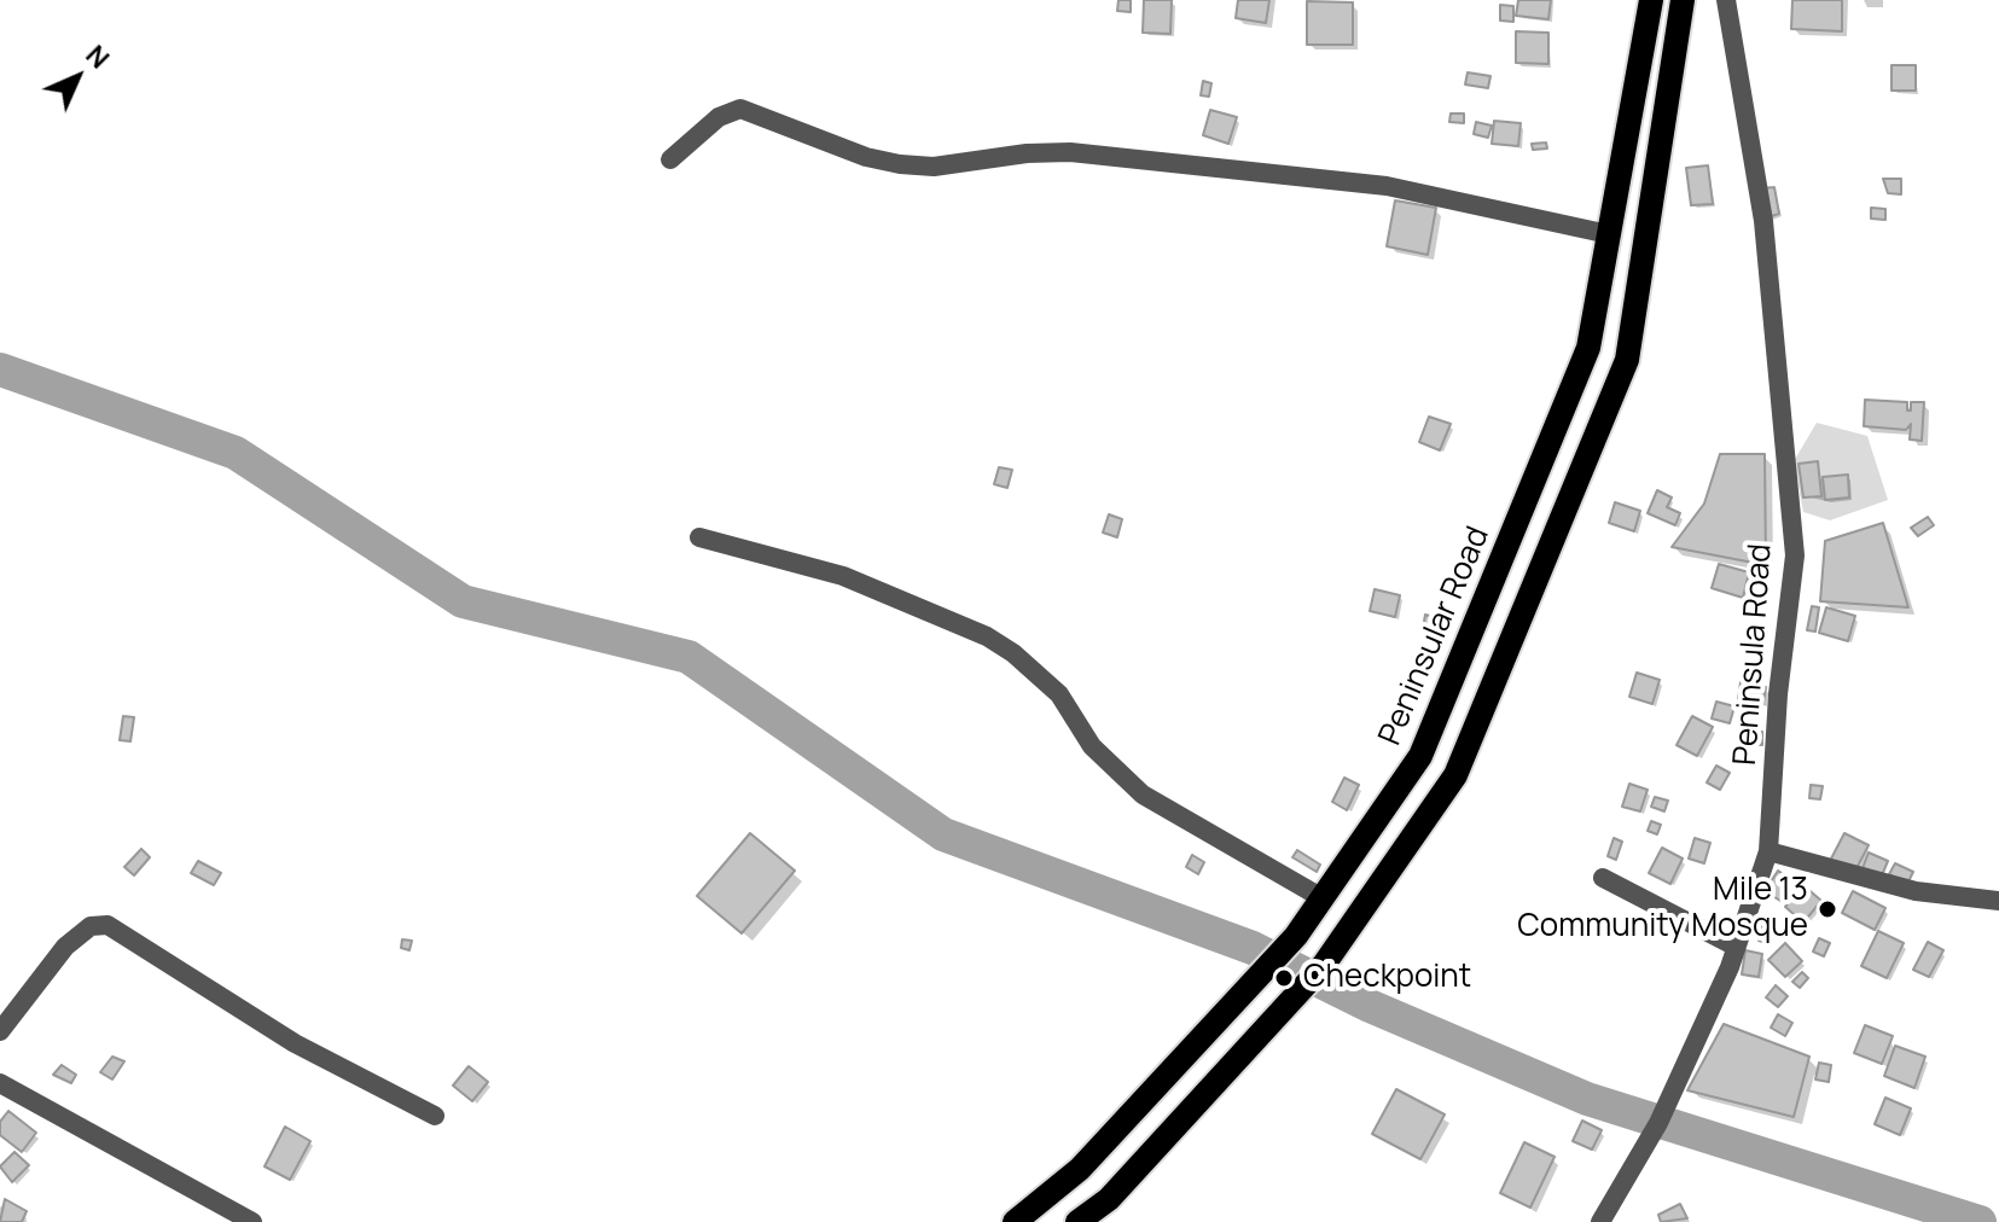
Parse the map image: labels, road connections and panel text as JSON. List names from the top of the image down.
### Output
{
  "streets": {
    "main road": ["Peninsular Road"],
    "street": ["Peninsula Road"]
  },
  "places": ["Mile 13 Community Mosque", "Checkpoint"],
  "north": "top right"
}
